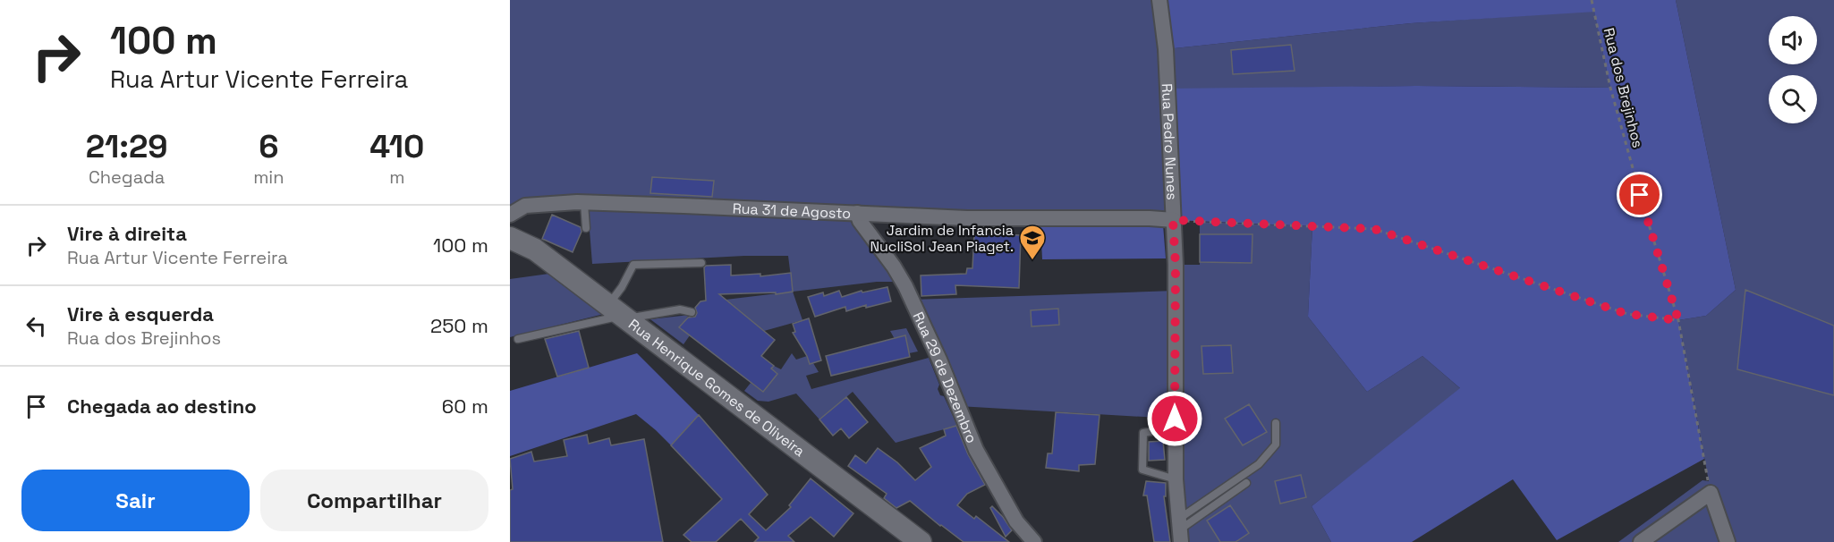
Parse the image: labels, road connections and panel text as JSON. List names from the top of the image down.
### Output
{
  "streets": {
    "street": [
      "Rua Pedro Nunes",
      "Rua 31 de Agosto",
      "Rua 29 de Dezembro",
      "Rua Henrique Gomes de Oliveira"
    ],
    "path": ["Rua dos Brejinhos"]
  },
  "crossings": [
    ["Rua Pedro Nunes", "Rua 31 de Agosto"],
    ["Rua 31 de Agosto", "Rua 29 de Dezembro"]
  ],
  "places": {
    "school or university": ["Jardim de Infancia NucliSol Jean Piaget."]
  },
  "page": {
    "turn": ["100 m", "Rua Artur Vicente Ferreira"],
    "eta": [
      "21:29",
      "Chegada",
      "6",
      "min",
      "410",
      "m"
    ],
    "list": [
      {
        "name": "Vire à direita",
        "note": "Rua Artur Vicente Ferreira",
        "value": "100 m"
      },
      {
        "name": "Vire à esquerda",
        "note": "Rua dos Brejinhos",
        "value": "250 m"
      },
      {
        "name": "Chegada ao destino",
        "value": "60 m"
      }
    ],
    "buttons": ["Sair", "Compartilhar"]
  }
}
